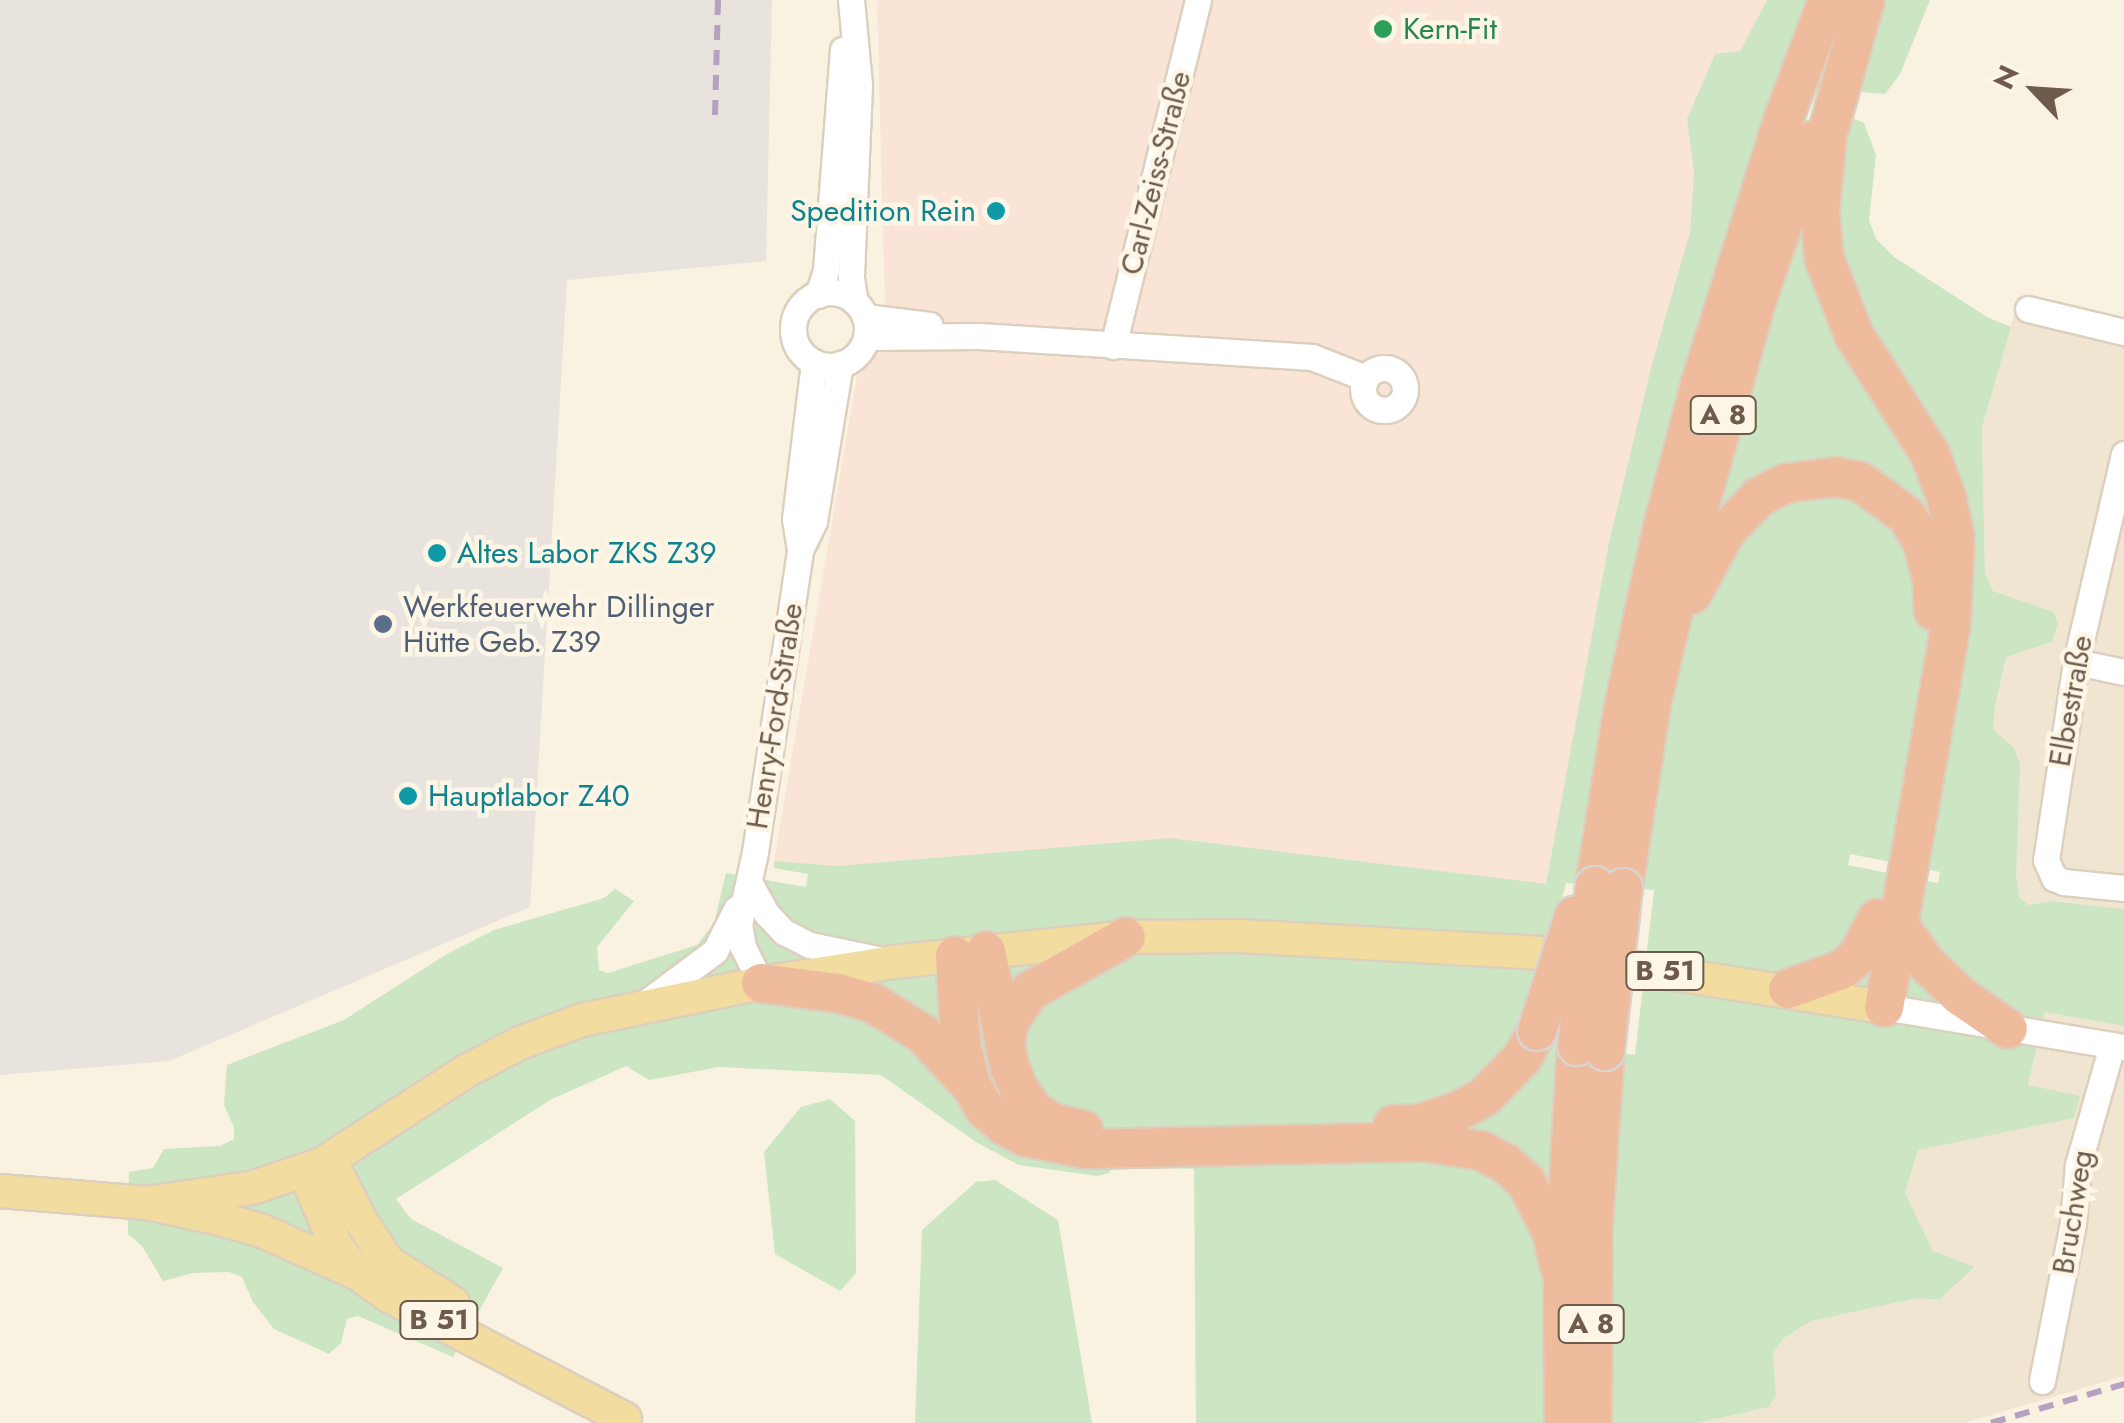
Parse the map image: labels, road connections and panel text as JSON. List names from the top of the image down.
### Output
{
  "streets": {
    "highway": ["A 8"],
    "main road": ["B 51"],
    "street": [
      "Carl-Zeiss-Straße",
      "Elbestraße",
      "Henry-Ford-Straße",
      "Bruchweg"
    ]
  },
  "crossings": [
    ["Henry-Ford-Straße", "B 51"]
  ],
  "places": [
    "Kern-Fit",
    "Spedition Rein",
    "Altes Labor ZKS Z39",
    "Werkfeuerwehr Dillinger Hütte Geb. Z39",
    "Hauptlabor Z40"
  ],
  "north": "top left"
}
